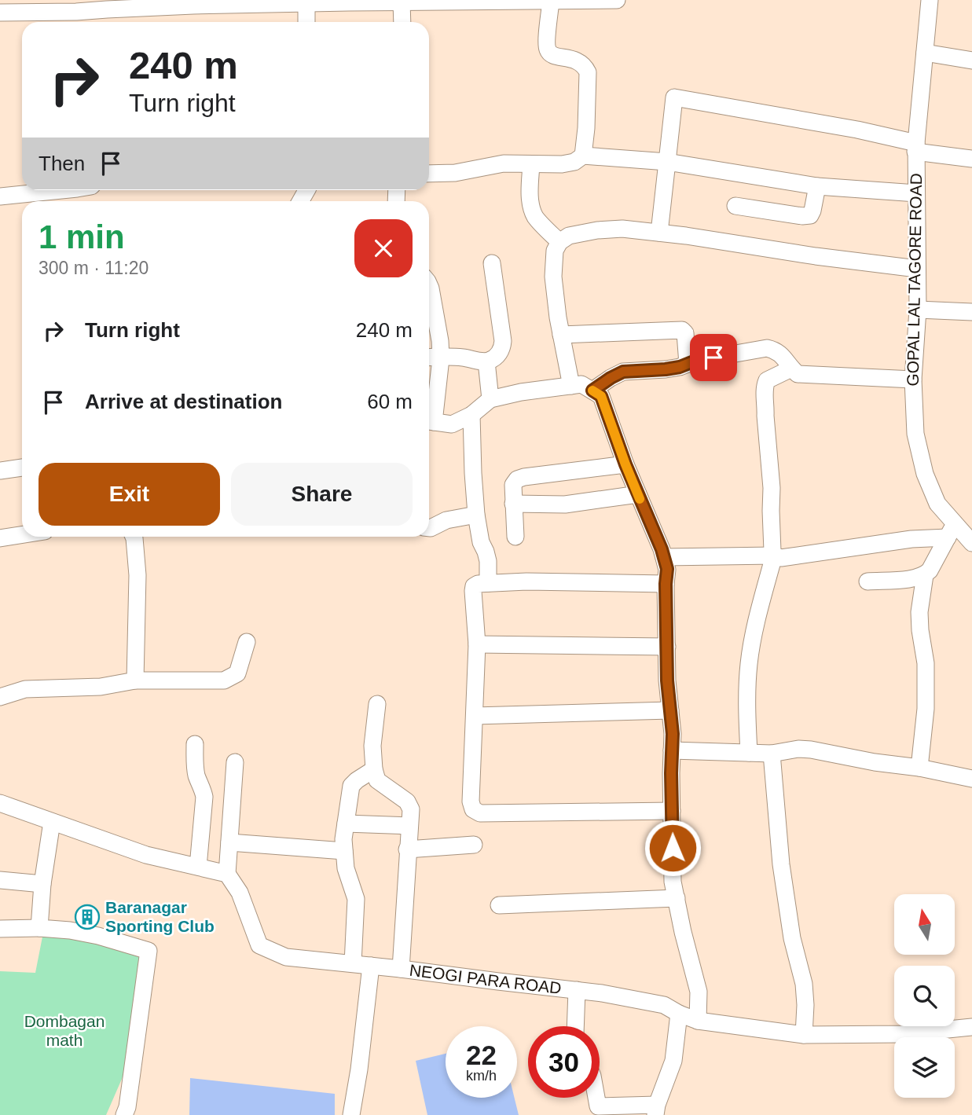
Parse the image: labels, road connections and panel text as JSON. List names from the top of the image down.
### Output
{
  "streets": {
    "street": ["GOPAL LAL TAGORE ROAD", "NEOGI PARA ROAD"]
  },
  "parks": ["Dombagan math"],
  "places": {
    "building": ["Baranagar Sporting Club"]
  },
  "north": "top",
  "page": {
    "turn": ["240 m", "Turn right"],
    "then": "Then",
    "heading": ["1 min", "300 m · 11:20"],
    "list": [
      {
        "name": "Turn right",
        "value": "240 m"
      },
      {
        "name": "Arrive at destination",
        "value": "60 m"
      }
    ],
    "buttons": ["Exit", "Share"],
    "speed": "22 km/h",
    "limit": "30"
  }
}
